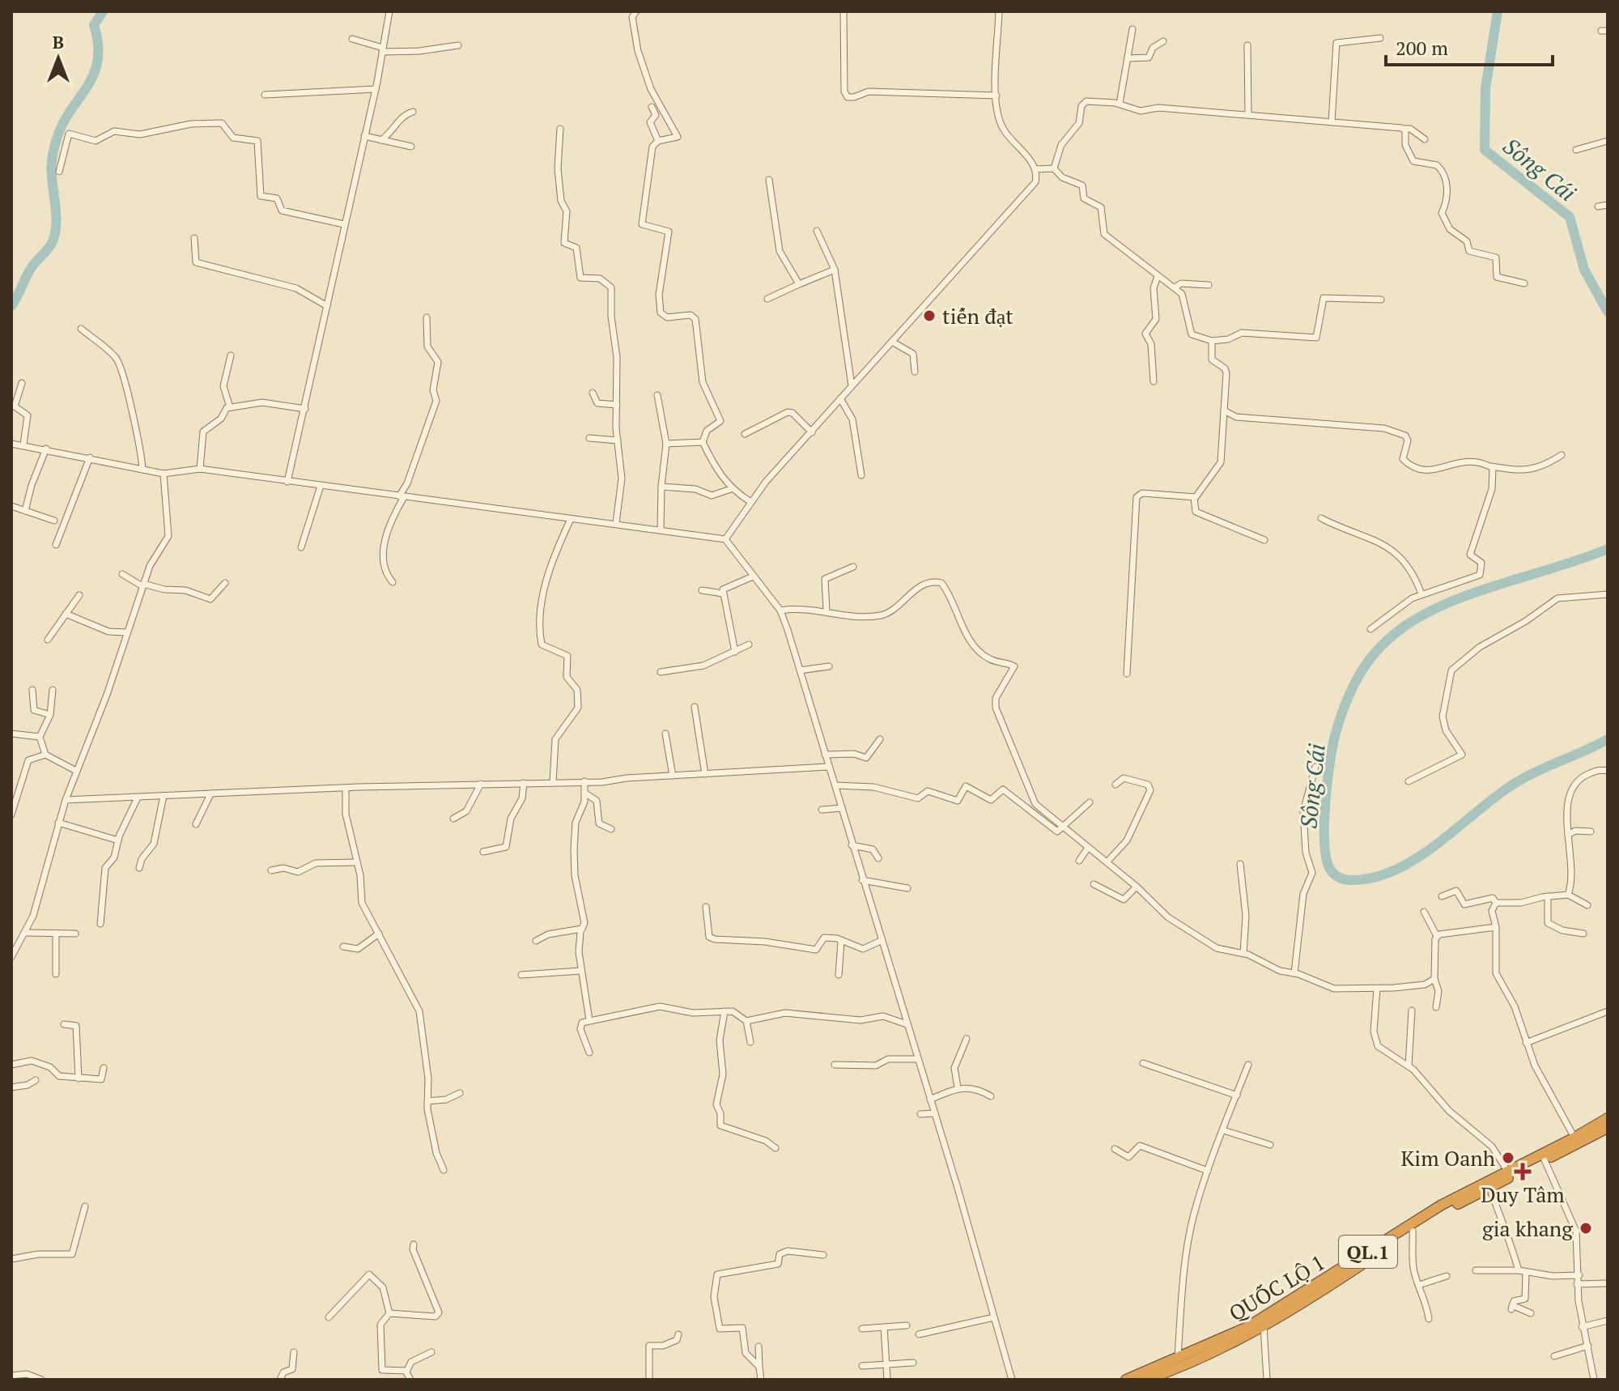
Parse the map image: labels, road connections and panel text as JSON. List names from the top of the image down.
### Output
{
  "streets": {
    "highway": ["QL.1", "QUỐC LỘ 1"]
  },
  "water": ["Sông Cái"],
  "places": {
    "other": ["tiến đạt", "Kim Oanh", "gia khang"],
    "health": ["Duy Tâm"]
  },
  "scale_bar": "200 m",
  "north": "top"
}
